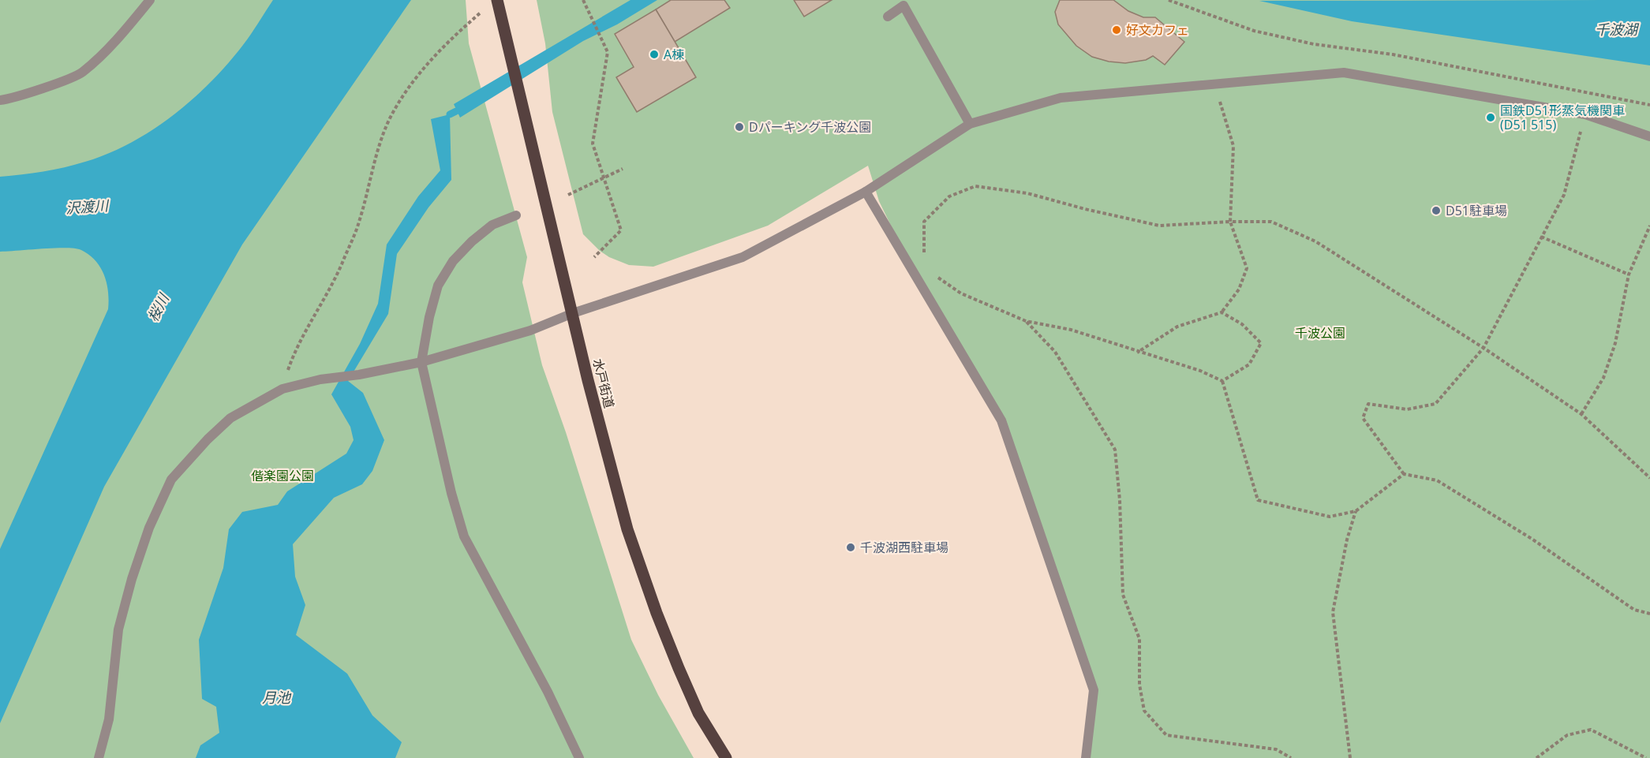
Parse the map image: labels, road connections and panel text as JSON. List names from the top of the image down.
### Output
{
  "streets": {
    "main road": ["水戸街道"]
  },
  "water": [
    "千波湖",
    "沢渡川",
    "桜川",
    "月池"
  ],
  "parks": ["千波公園", "偕楽園公園"],
  "places": [
    "好文カフェ",
    "A棟",
    "国鉄D51形蒸気機関車 (D51 515)",
    "Dパーキング千波公園",
    "D51駐車場",
    "千波湖西駐車場"
  ]
}
